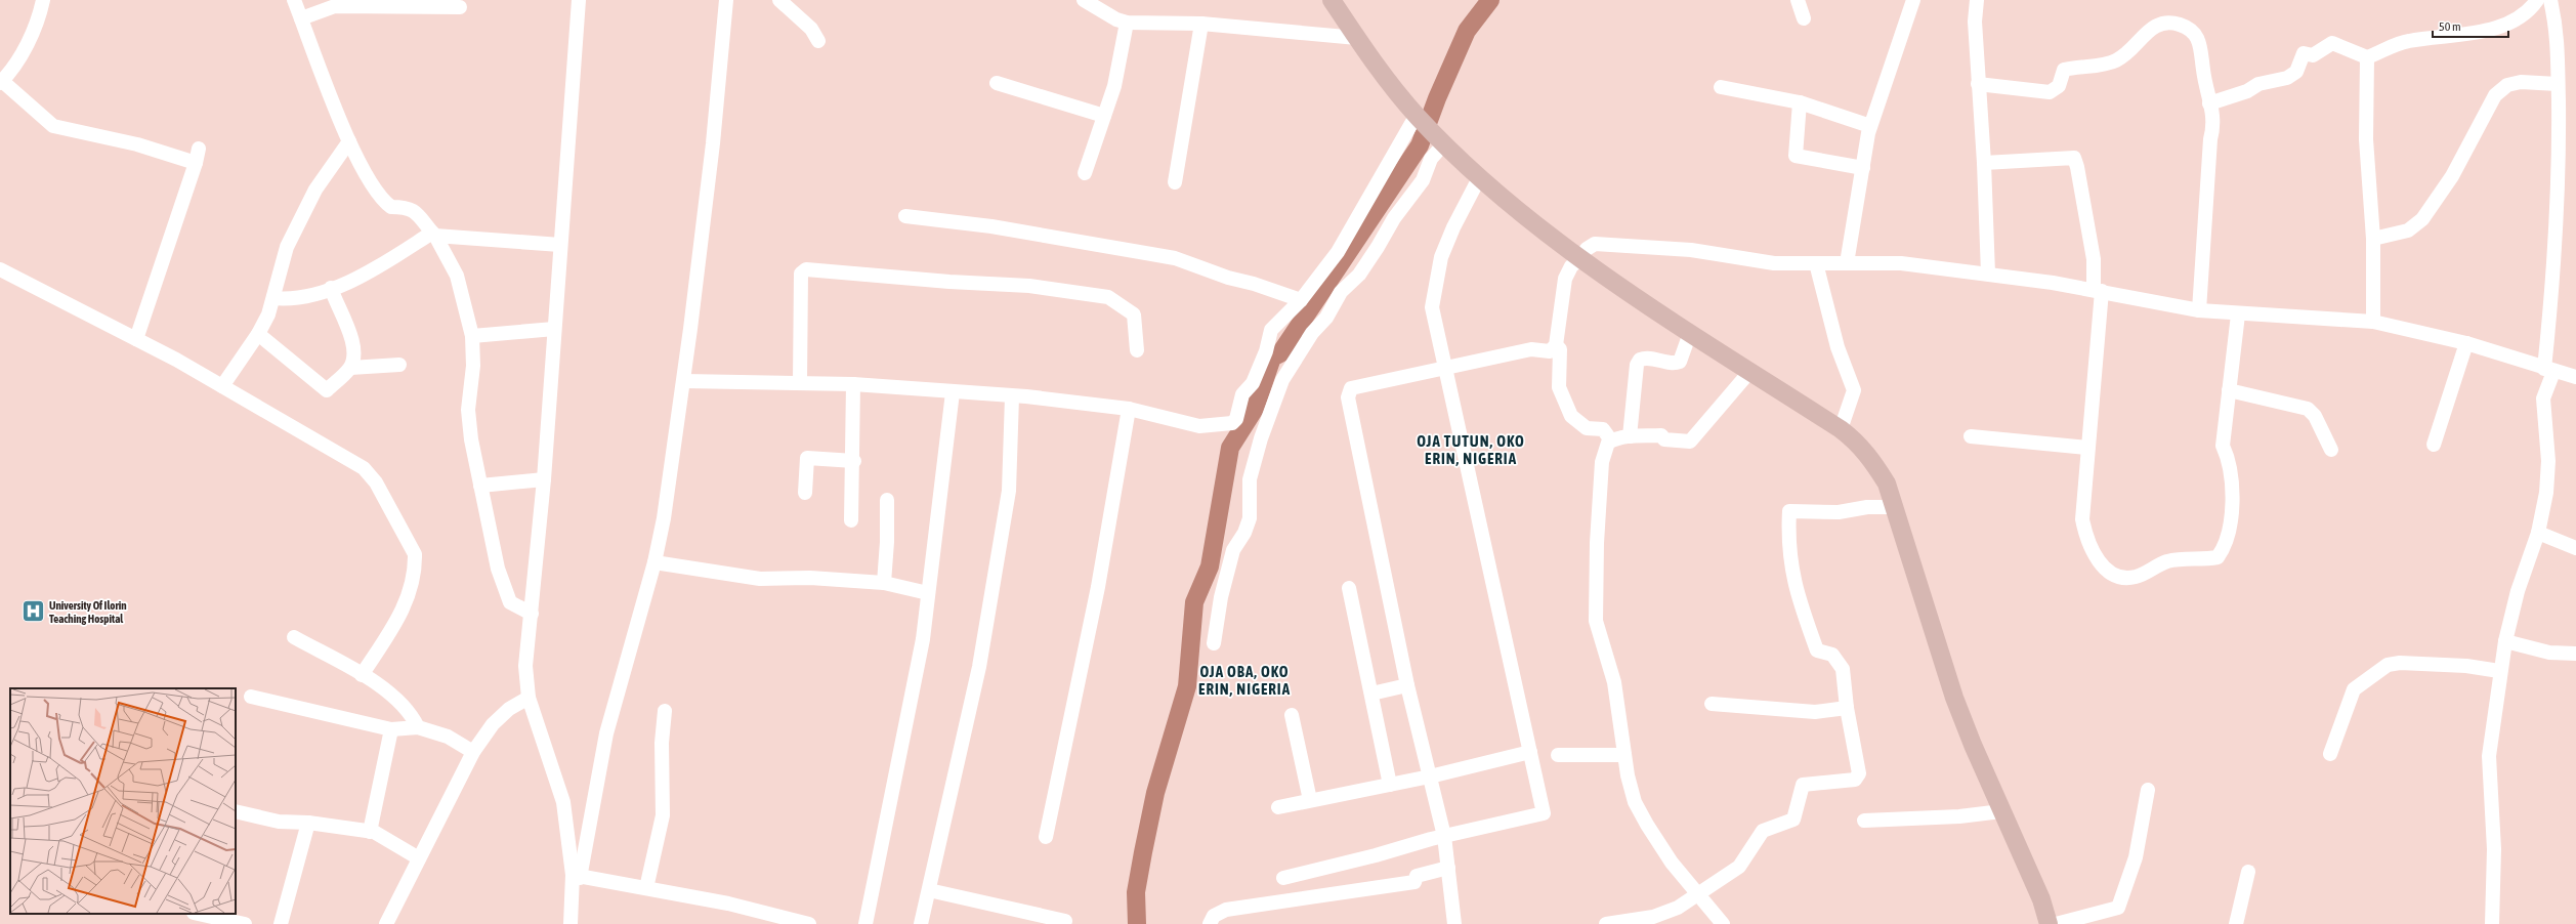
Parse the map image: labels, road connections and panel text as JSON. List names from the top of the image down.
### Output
{
  "districts": ["OJA TUTUN, OKO ERIN, NIGERIA", "OJA OBA, OKO ERIN, NIGERIA"],
  "places": {
    "hospital": ["University Of Ilorin Teaching Hospital"]
  },
  "scale_bar": "50 m"
}
